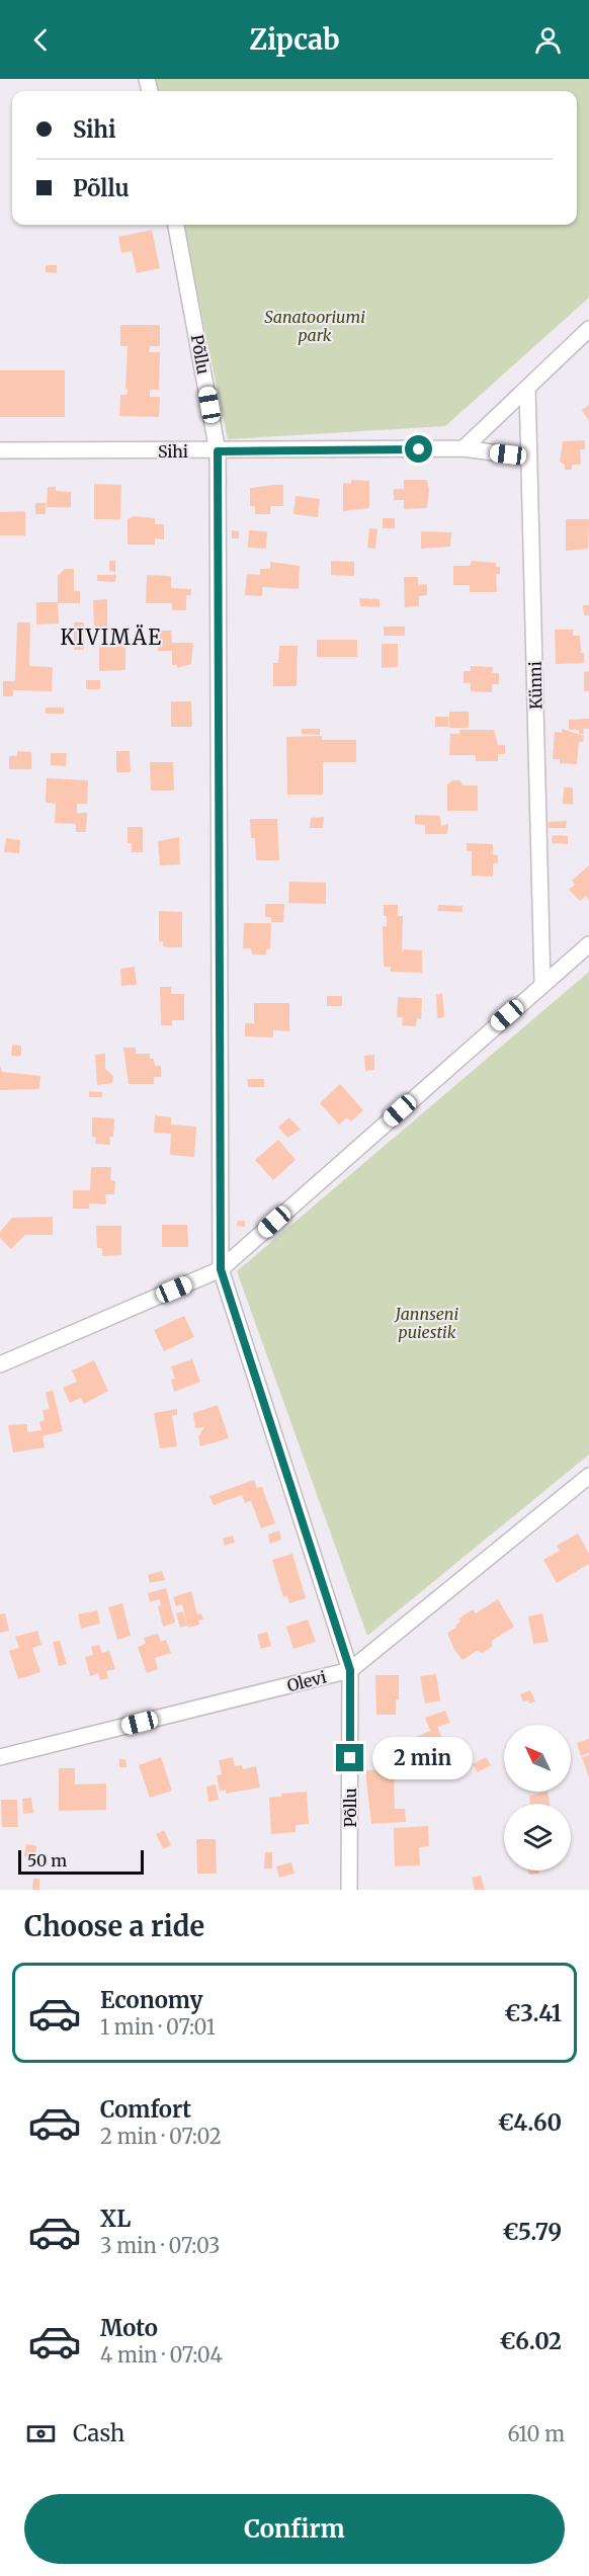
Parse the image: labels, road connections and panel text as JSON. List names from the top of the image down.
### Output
{
  "streets": {
    "street": [
      "Põllu",
      "Sihi",
      "Künni",
      "Olevi"
    ]
  },
  "crossings": [
    ["Põllu", "Sihi"],
    ["Põllu", "Olevi"],
    ["Sihi", "Künni"]
  ],
  "districts": ["KIVIMÄE"],
  "parks": ["Sanatooriumi park", "Jannseni puiestik"],
  "scale_bar": "50 m",
  "north": "top left",
  "page": {
    "header": "Zipcab",
    "banner": ["Sihi", "Põllu"],
    "bubble": "2 min",
    "scale": "50 m",
    "heading": "Choose a ride",
    "list": [
      {
        "name": "Economy",
        "note": "1 min · 07:01",
        "value": "€3.41"
      },
      {
        "name": "Comfort",
        "note": "2 min · 07:02",
        "value": "€4.60"
      },
      {
        "name": "XL",
        "note": "3 min · 07:03",
        "value": "€5.79"
      },
      {
        "name": "Moto",
        "note": "4 min · 07:04",
        "value": "€6.02"
      }
    ],
    "pay": ["Cash", "610 m"],
    "buttons": "Confirm"
  }
}
